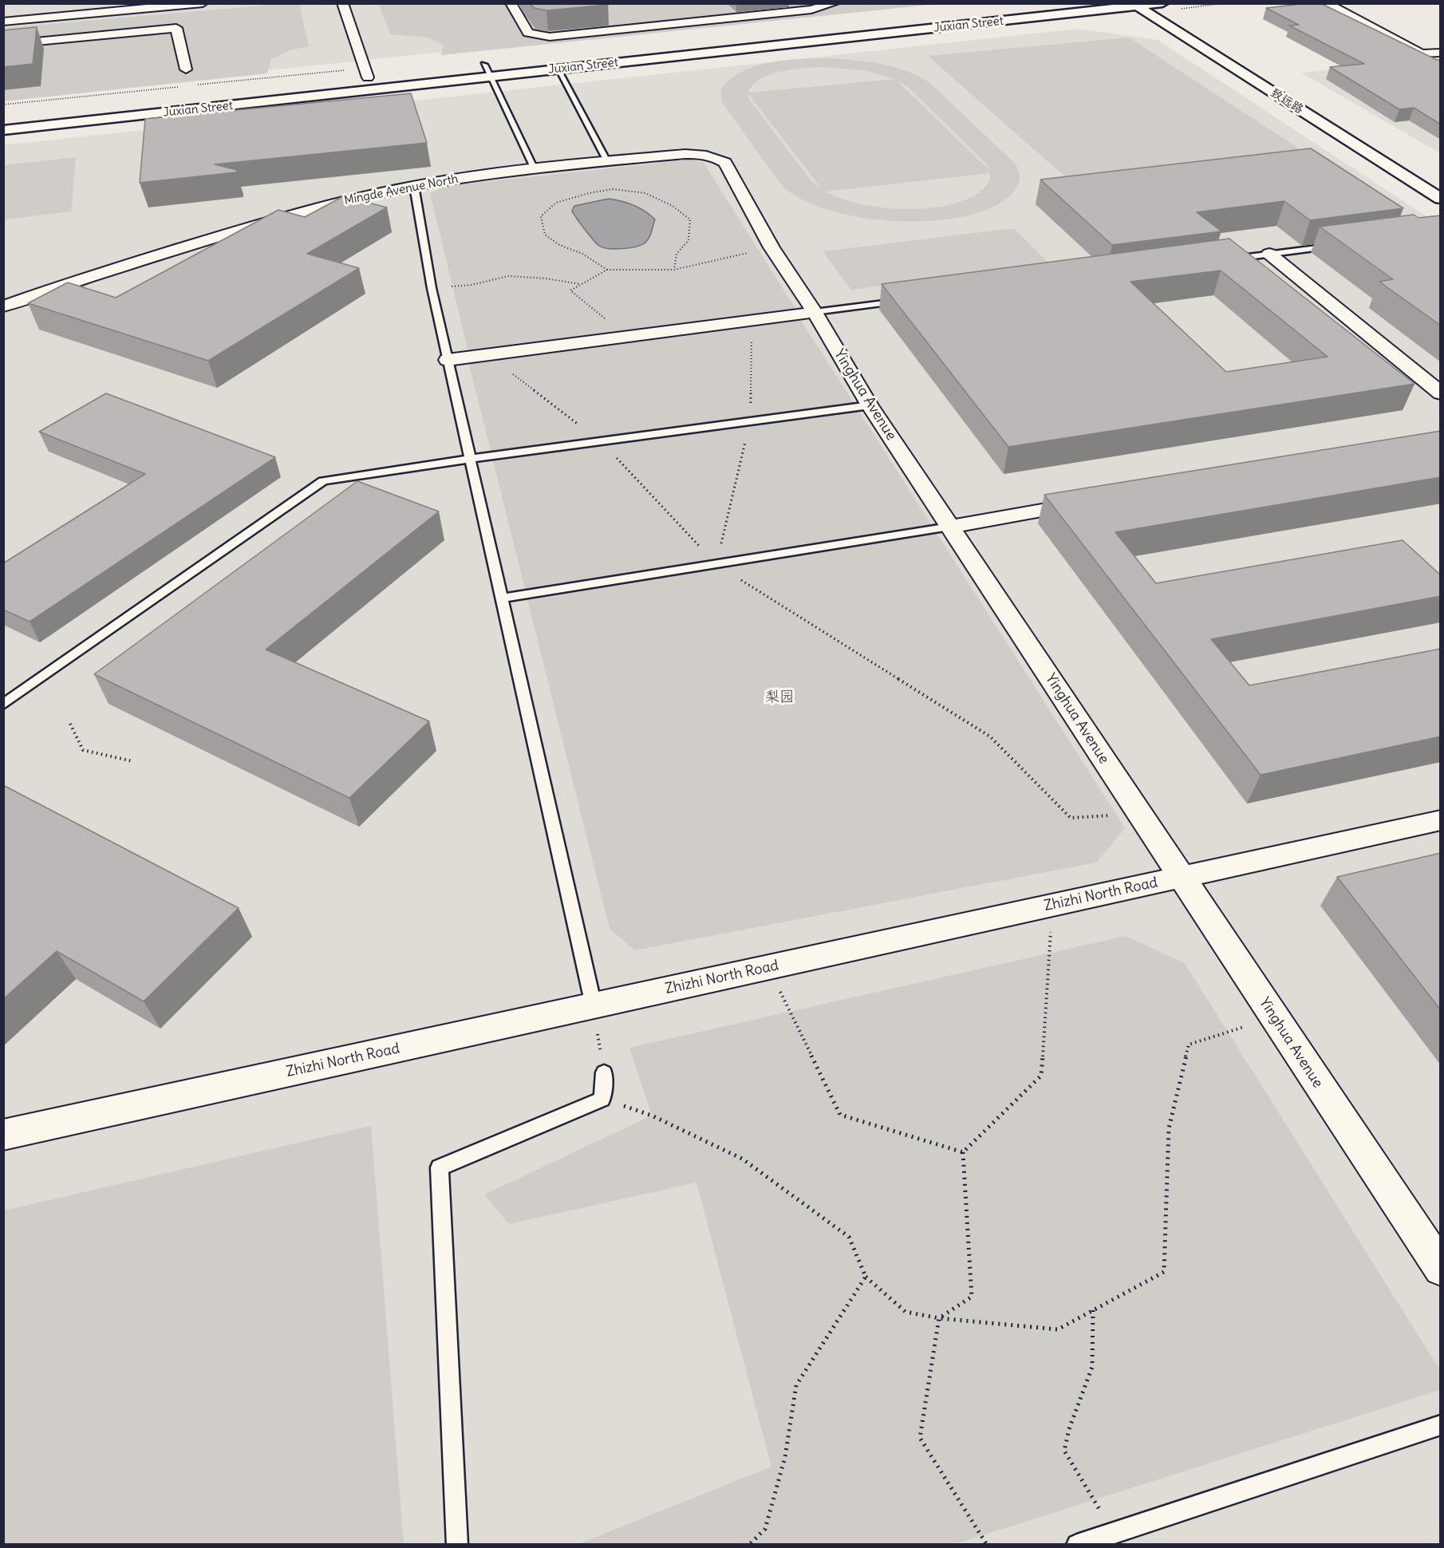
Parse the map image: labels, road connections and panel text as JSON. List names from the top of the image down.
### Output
{
  "streets": {
    "main road": ["Juxian Street", "致远路"],
    "street": ["Mingde Avenue North", "Yinghua Avenue", "Zhizhi North Road"]
  },
  "crossings": [
    ["Juxian Street", "致远路"],
    ["Mingde Avenue North", "Yinghua Avenue"],
    ["Yinghua Avenue", "Zhizhi North Road"]
  ],
  "parks": ["梨园"]
}
